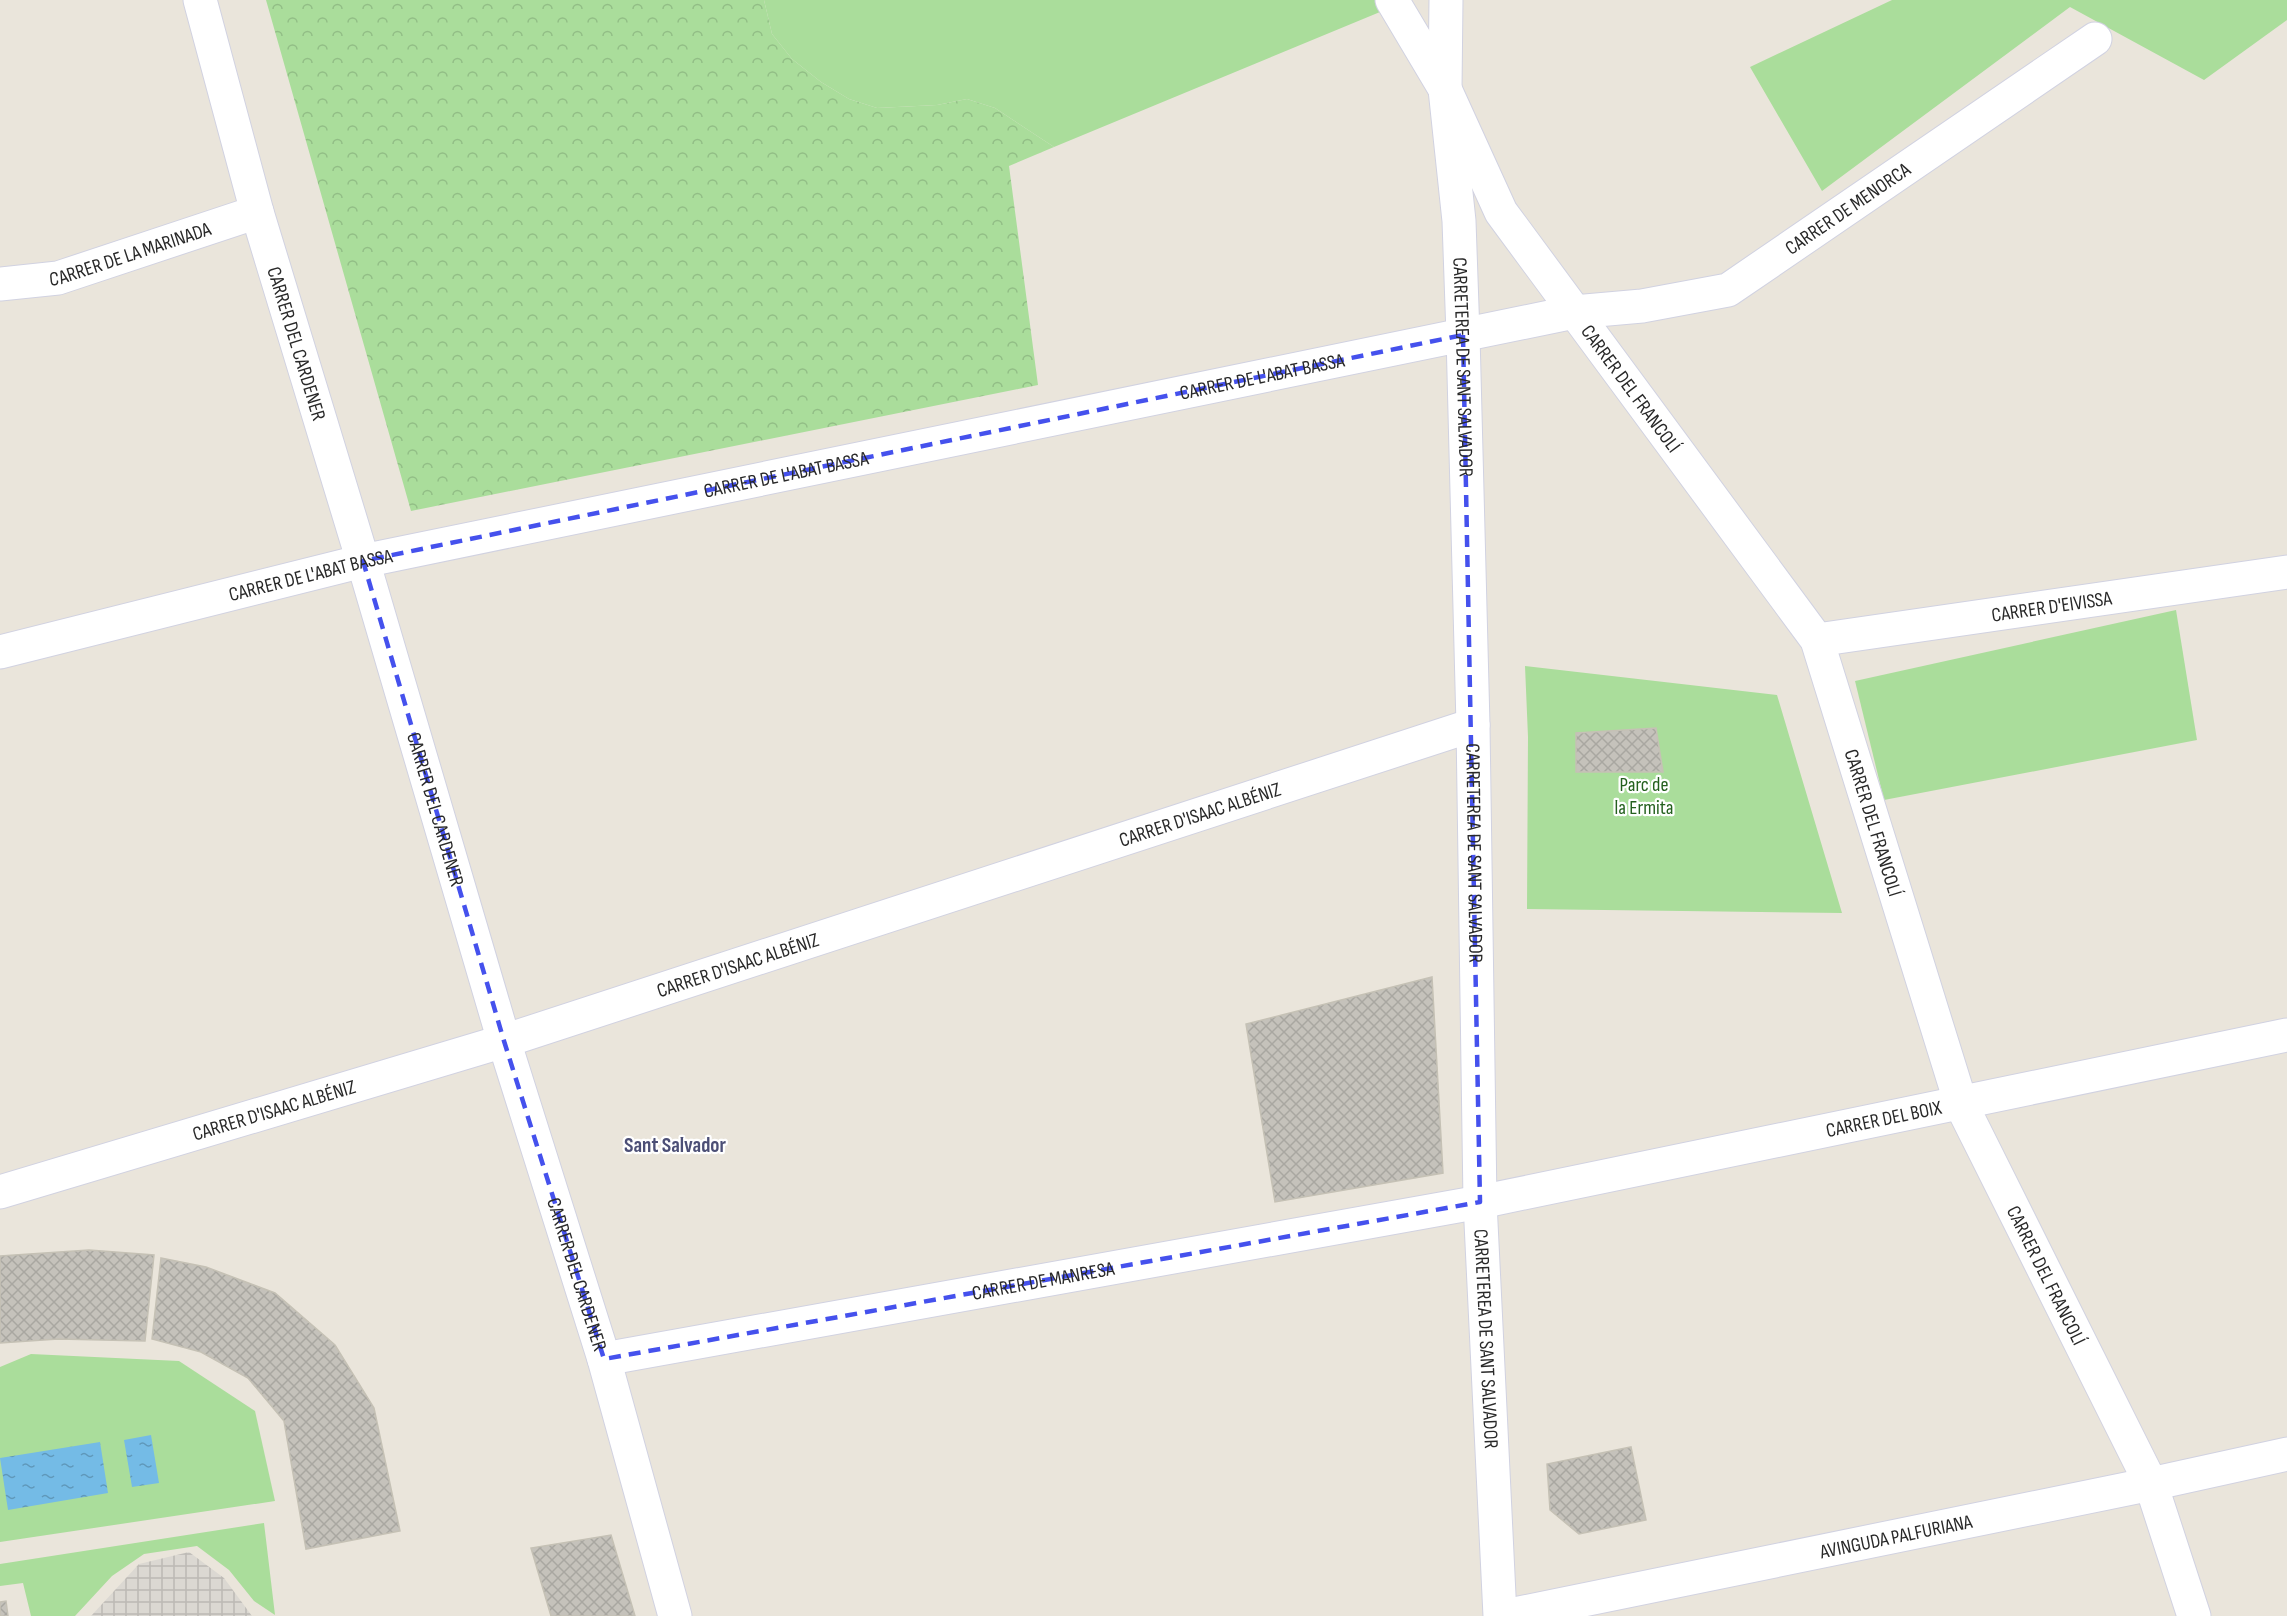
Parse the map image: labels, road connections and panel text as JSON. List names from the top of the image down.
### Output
{
  "streets": {
    "street": [
      "CARRER DE MENORCA",
      "CARRER DE LA MARINADA",
      "CARRER DEL CARDENER",
      "CARRETEREA DE SANT SALVADOR",
      "CARRER DE L'ABAT BASSA",
      "CARRER DEL FRANCOLÍ",
      "CARRER D'EIVISSA",
      "CARRER D'ISAAC ALBÉNIZ",
      "CARRER DEL BOIX",
      "CARRER DE MANRESA",
      "AVINGUDA PALFURIANA"
    ]
  },
  "crossings": [
    ["CARRER DE MENORCA", "CARRER DE L'ABAT BASSA"],
    ["CARRER DE MENORCA", "CARRER DEL FRANCOLÍ"],
    ["CARRER DE LA MARINADA", "CARRER DEL CARDENER"],
    ["CARRER DEL CARDENER", "CARRER DE L'ABAT BASSA"],
    ["CARRER DEL CARDENER", "CARRER D'ISAAC ALBÉNIZ"],
    ["CARRER DEL CARDENER", "CARRER DE MANRESA"],
    ["CARRETEREA DE SANT SALVADOR", "CARRER DE L'ABAT BASSA"],
    ["CARRETEREA DE SANT SALVADOR", "CARRER DEL FRANCOLÍ"],
    ["CARRETEREA DE SANT SALVADOR", "CARRER D'ISAAC ALBÉNIZ"],
    ["CARRETEREA DE SANT SALVADOR", "CARRER DEL BOIX"],
    ["CARRETEREA DE SANT SALVADOR", "CARRER DE MANRESA"],
    ["CARRER DE L'ABAT BASSA", "CARRER DEL FRANCOLÍ"],
    ["CARRER DEL FRANCOLÍ", "CARRER D'EIVISSA"],
    ["CARRER DEL FRANCOLÍ", "CARRER DEL BOIX"],
    ["CARRER DEL FRANCOLÍ", "AVINGUDA PALFURIANA"],
    ["CARRER DEL BOIX", "CARRER DE MANRESA"]
  ],
  "districts": ["Sant Salvador"],
  "parks": ["Parc de la Ermita"]
}
